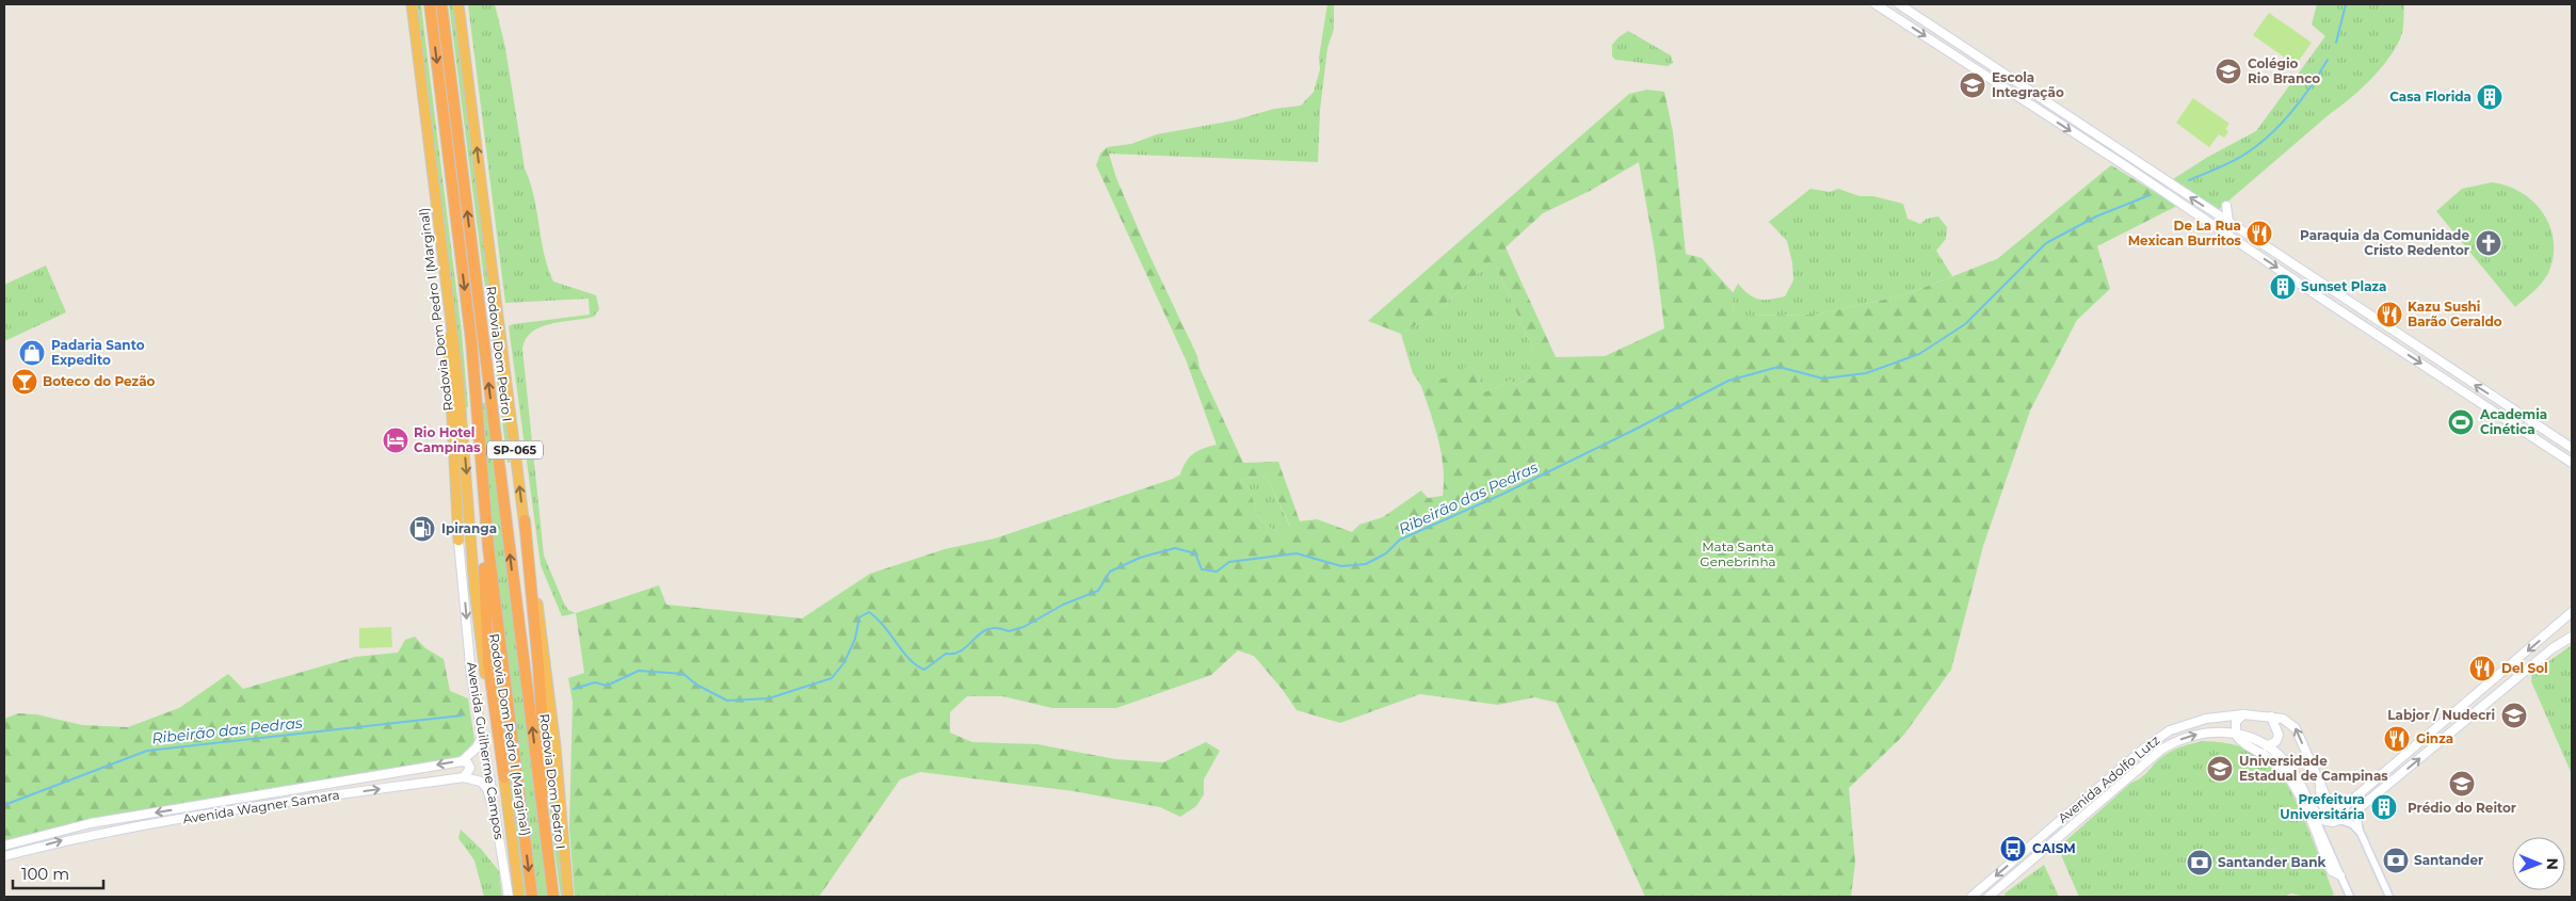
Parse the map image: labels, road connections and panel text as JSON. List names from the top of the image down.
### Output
{
  "streets": {
    "highway": ["Rodovia Dom Pedro I (Marginal)", "Rodovia Dom Pedro I", "SP-065"],
    "main road": ["Avenida Guilherme Campos", "Avenida Adolfo Lutz", "Avenida Wagner Samara"]
  },
  "one_way": ["Avenida Guilherme Campos"],
  "water": ["Ribeirão das Pedras"],
  "parks": ["Mata Santa Genebrinha"],
  "places": {
    "school or university": [
      "Colégio Rio Branco",
      "Escola Integração",
      "Labjor / Nudecri",
      "Universidade Estadual de Campinas",
      "Prédio do Reitor"
    ],
    "building": ["Casa Florida", "Sunset Plaza", "Prefeitura Universitária"],
    "restaurant": [
      "De La Rua Mexican Burritos",
      "Kazu Sushi Barão Geraldo",
      "Del Sol",
      "Ginza"
    ],
    "church": ["Paraquia da Comunidade Cristo Redentor"],
    "shop": ["Padaria Santo Expedito"],
    "bar": ["Boteco do Pezão"],
    "sports": ["Academia Cinética"],
    "hotel": ["Rio Hotel Campinas"],
    "fuel station": ["Ipiranga"],
    "bus stop": ["CAISM"],
    "bank": ["Santander", "Santander Bank"]
  },
  "scale_bar": "100 m",
  "north": "right"
}
